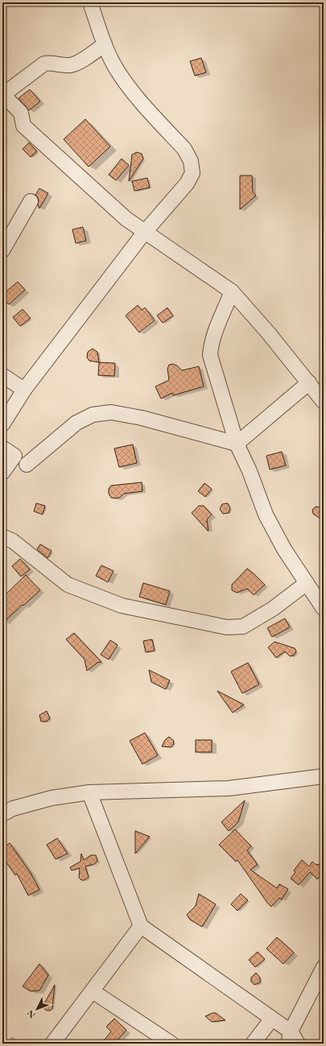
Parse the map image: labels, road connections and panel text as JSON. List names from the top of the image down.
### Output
{
  "north": "bottom left"
}
